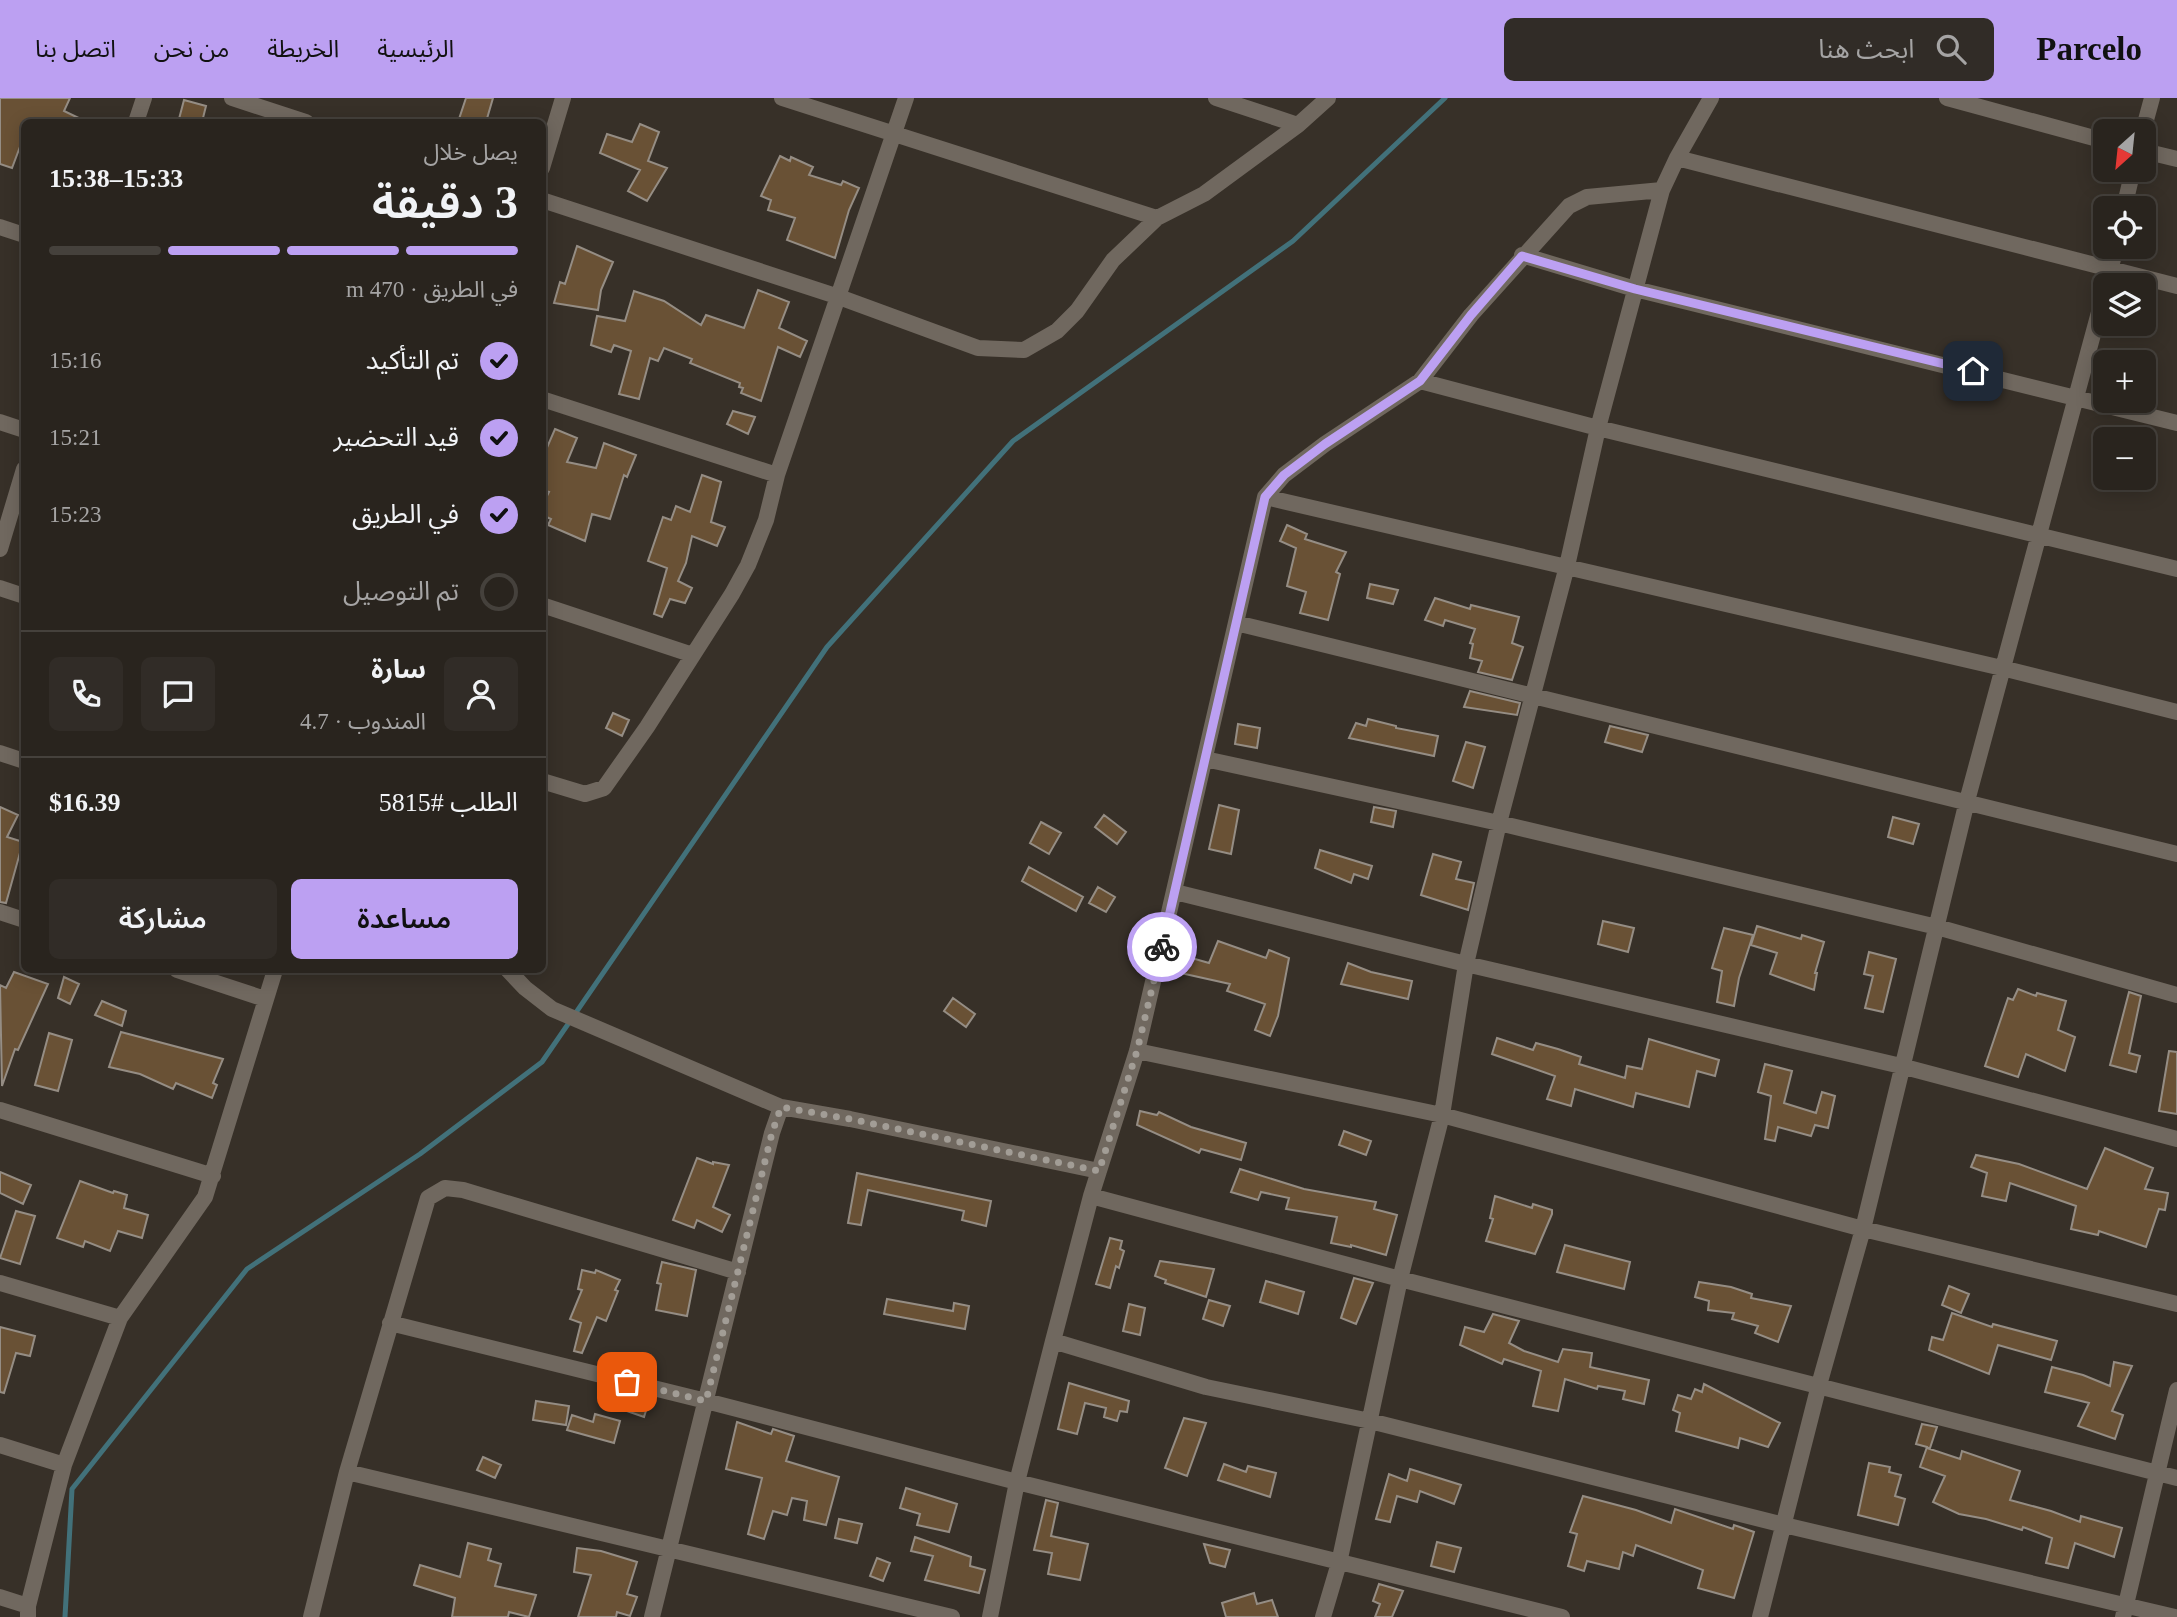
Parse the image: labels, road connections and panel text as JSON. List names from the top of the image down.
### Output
{
  "north": "bottom left",
  "page": {
    "header": "Parcelo",
    "search": "ابحث هنا",
    "nav": [
      "الرئيسية",
      "الخريطة",
      "من نحن",
      "اتصل بنا"
    ],
    "map_buttons": ["+", "−"],
    "heading": ["3 دقيقة", "يصل خلال", "15:33–15:38"],
    "panel": [
      "سارة",
      "المندوب · 4.7",
      "الطلب #5815",
      "$16.39"
    ],
    "bar": "في الطريق · 470 m",
    "list": [
      ["تم التأكيد", "15:16"],
      ["قيد التحضير", "15:21"],
      ["في الطريق", "15:23"],
      "تم التوصيل"
    ],
    "buttons": ["مساعدة", "مشاركة"]
  }
}
